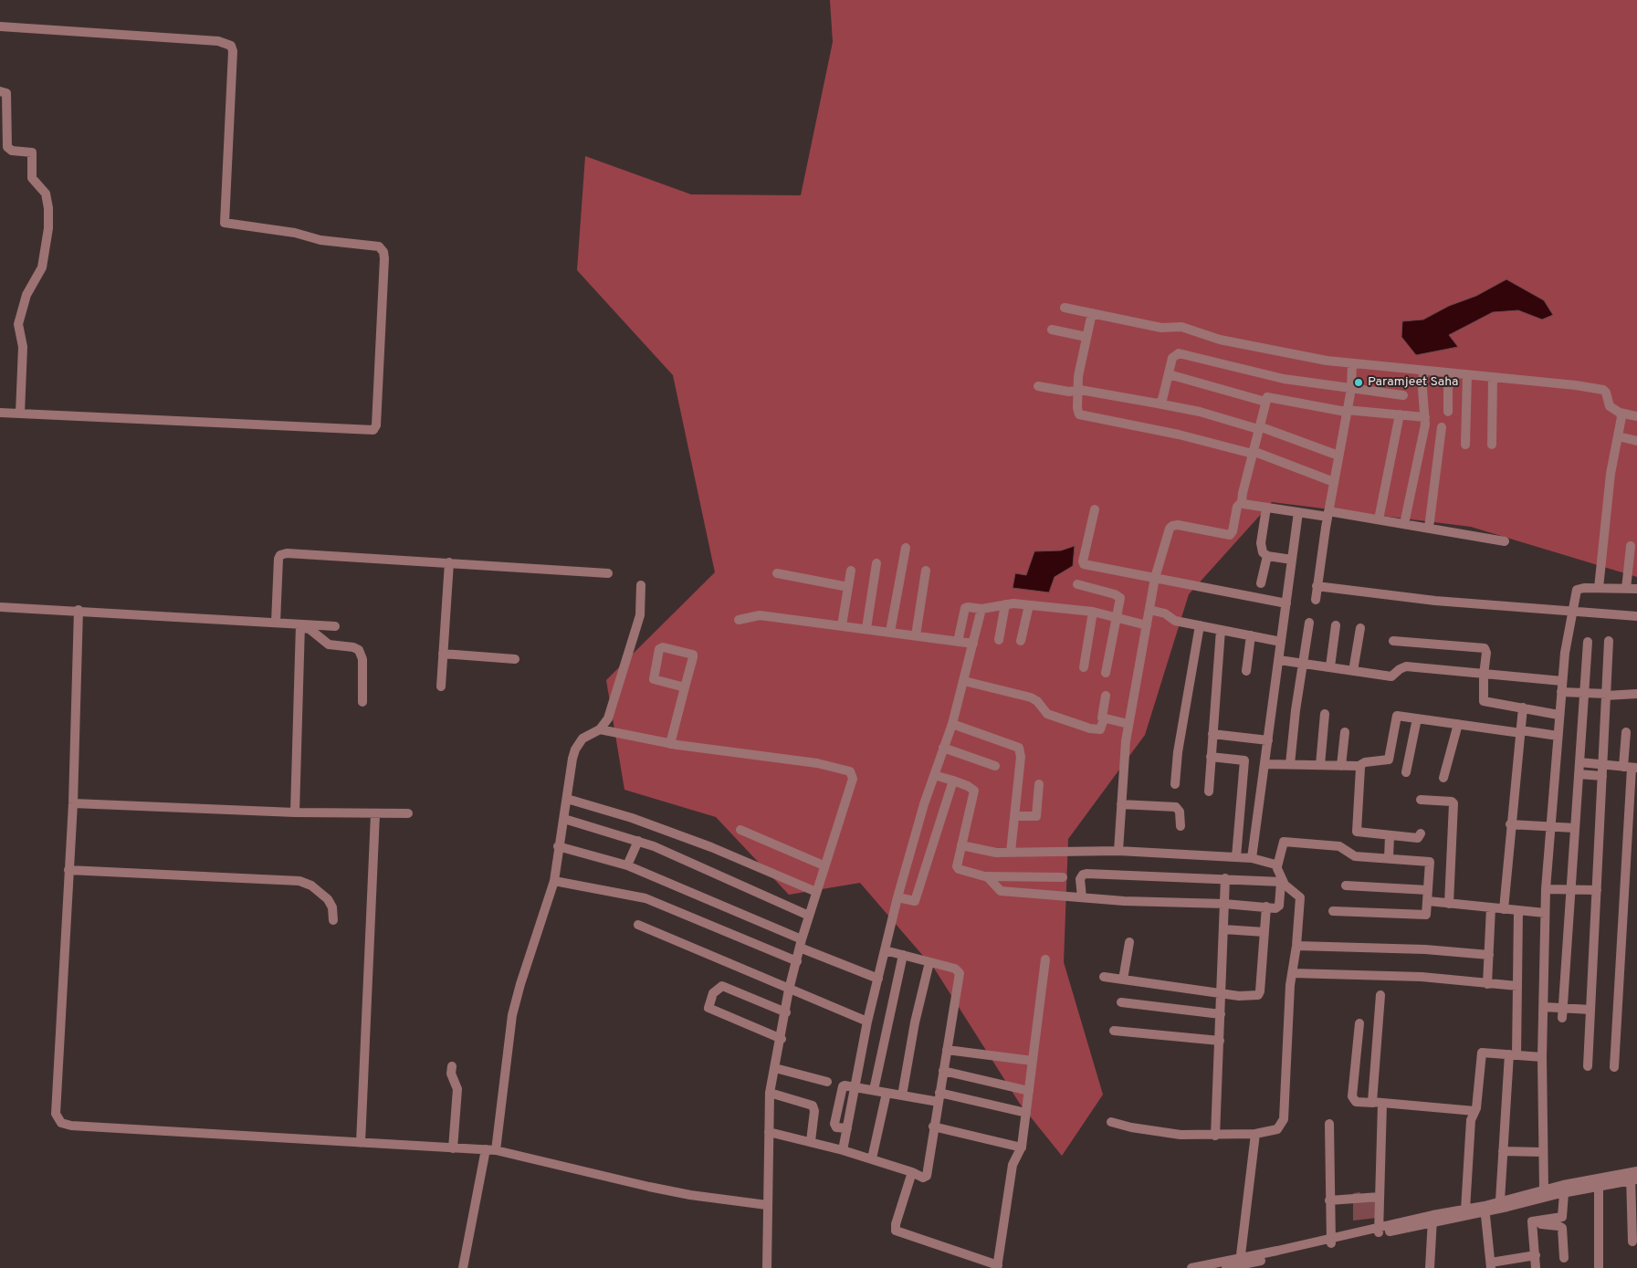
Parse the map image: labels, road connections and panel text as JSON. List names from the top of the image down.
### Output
{
  "places": ["Paramjeet Saha"]
}
